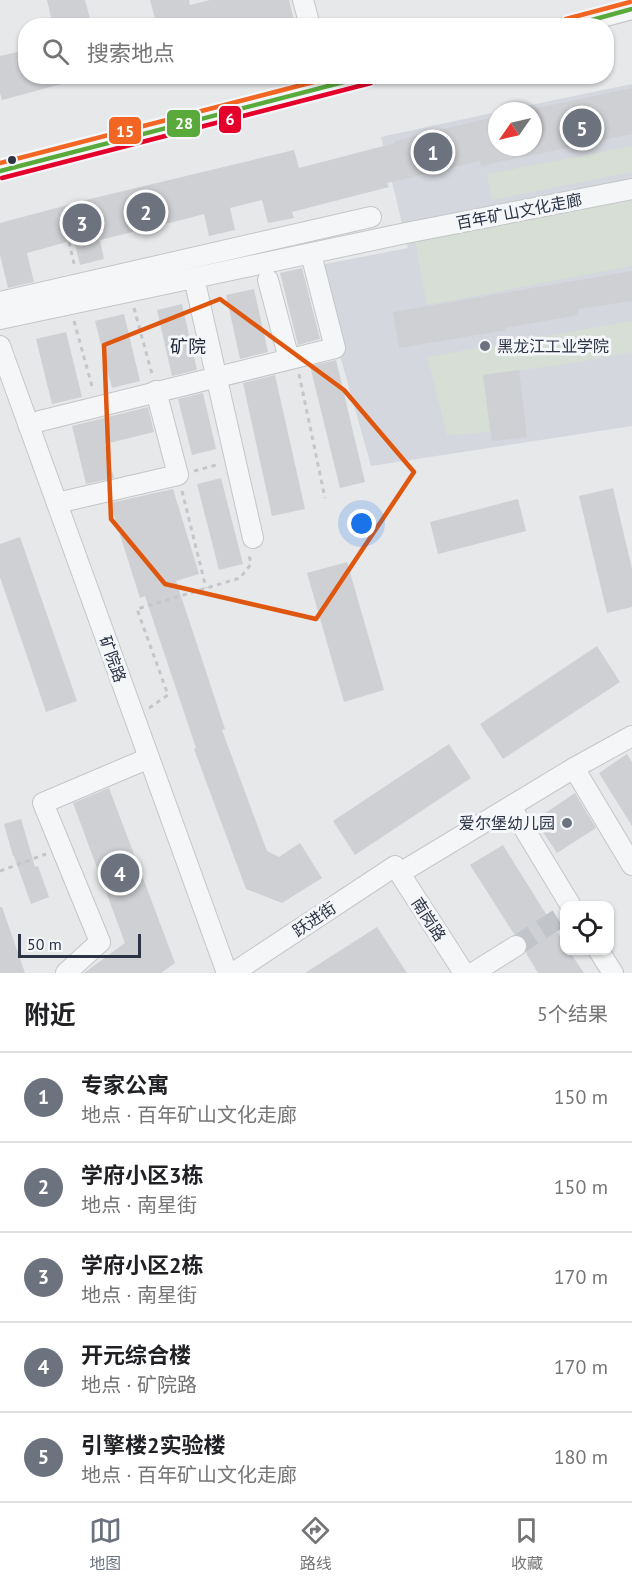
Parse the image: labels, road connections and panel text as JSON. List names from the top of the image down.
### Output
{
  "streets": {
    "street": [
      "百年矿山文化走廊",
      "矿院路",
      "跃进街",
      "南岗路"
    ]
  },
  "crossings": [
    ["跃进街", "南岗路"]
  ],
  "districts": ["矿院"],
  "places": ["黑龙江工业学院", "爱尔堡幼儿园"],
  "lines": ["transit line 15", "transit line 28", "transit line 6"],
  "scale_bar": "50 m",
  "north": "bottom left",
  "page": {
    "search": "搜索地点",
    "pins": [
      "5",
      "1",
      "2",
      "3",
      "4"
    ],
    "scale": "50 m",
    "heading": ["附近", "5个结果"],
    "list": [
      {
        "mark": "1",
        "name": "专家公寓",
        "note": "地点 · 百年矿山文化走廊",
        "value": "150 m"
      },
      {
        "mark": "2",
        "name": "学府小区3栋",
        "note": "地点 · 南星街",
        "value": "150 m"
      },
      {
        "mark": "3",
        "name": "学府小区2栋",
        "note": "地点 · 南星街",
        "value": "170 m"
      },
      {
        "mark": "4",
        "name": "开元综合楼",
        "note": "地点 · 矿院路",
        "value": "170 m"
      },
      {
        "mark": "5",
        "name": "引擎楼2实验楼",
        "note": "地点 · 百年矿山文化走廊",
        "value": "180 m"
      }
    ],
    "nav": ["地图", "路线", "收藏"]
  }
}
